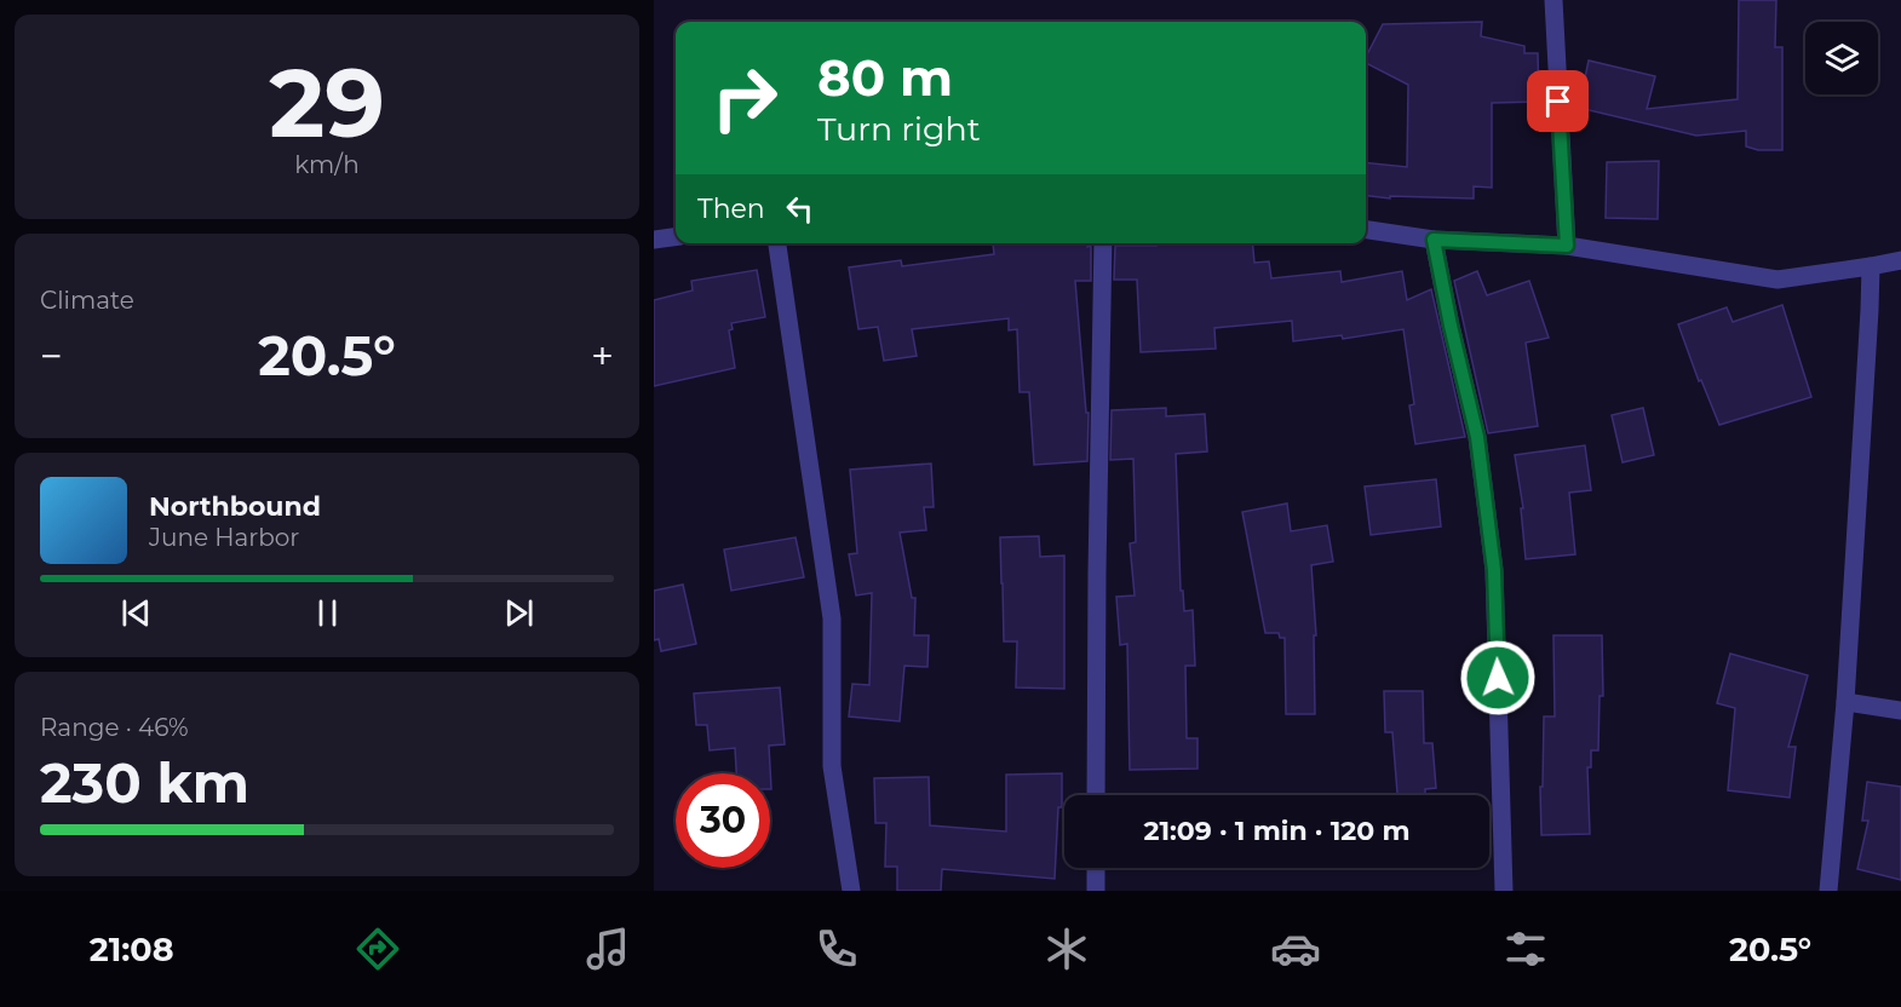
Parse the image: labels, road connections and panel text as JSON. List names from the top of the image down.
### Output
{
  "page": {
    "tile": [
      ["29", "km/h"],
      "Climate",
      ["Range · 46%", "230 km"]
    ],
    "turn": ["80 m", "Turn right"],
    "then": "Then",
    "heat": ["−", "20.5°", "+"],
    "song": ["Northbound", "June Harbor"],
    "limit": "30",
    "trip": "21:09 · 1 min · 120 m",
    "tabs": ["21:08", "20.5°"]
  }
}
